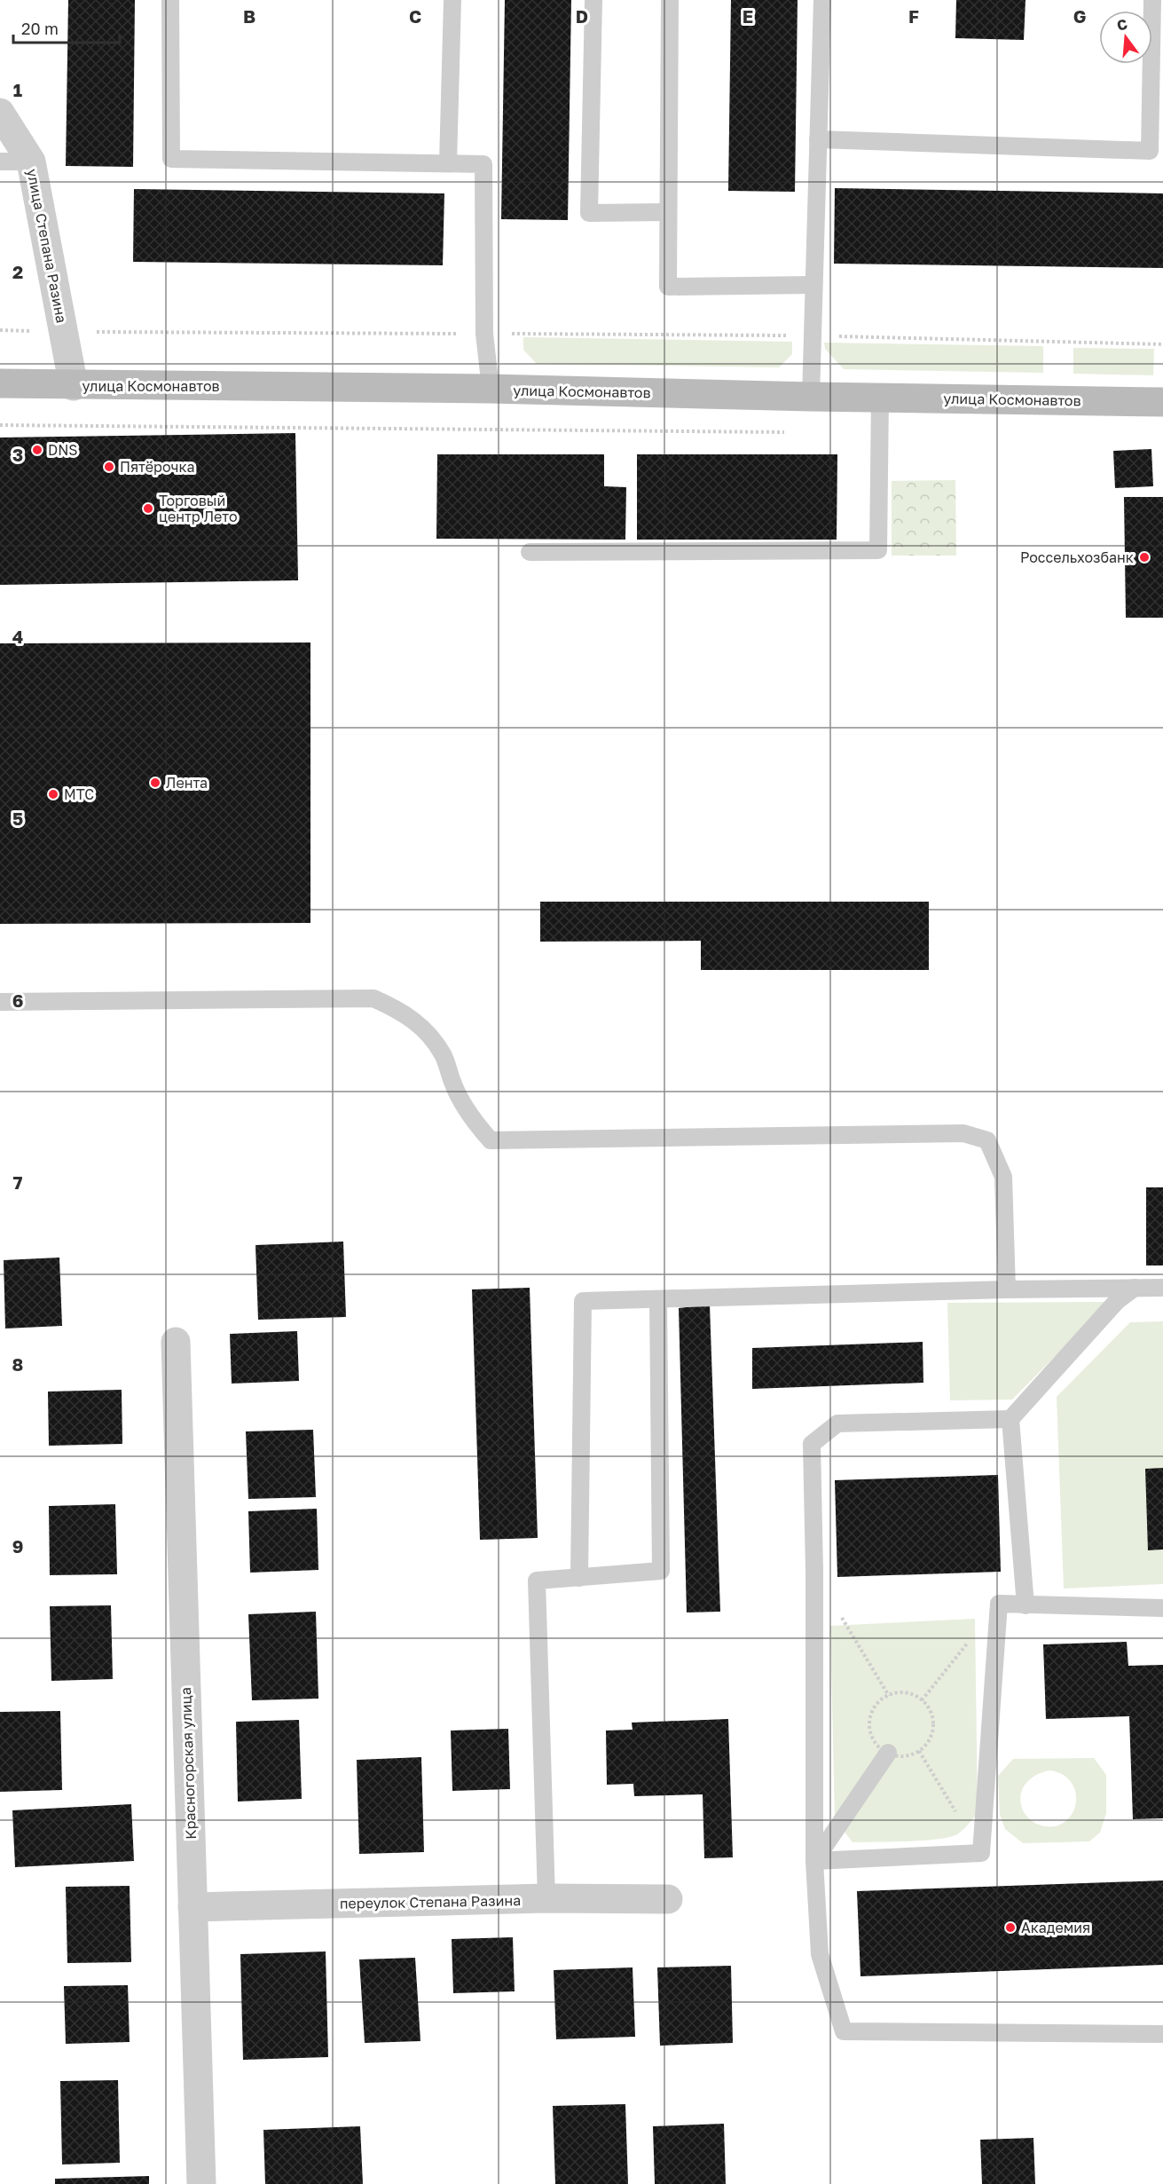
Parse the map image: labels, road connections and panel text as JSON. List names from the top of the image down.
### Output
{
  "streets": {
    "street": [
      "улица Степана Разина",
      "улица Космонавтов",
      "Красногорская улица",
      "переулок Степана Разина"
    ]
  },
  "crossings": [
    ["улица Степана Разина", "улица Космонавтов"],
    ["Красногорская улица", "переулок Степана Разина"]
  ],
  "places": [
    "DNS",
    "Пятёрочка",
    "Торговый центр Лето",
    "Россельхозбанк",
    "Лента",
    "МТС",
    "Академия"
  ],
  "scale_bar": "20 m",
  "north": "top",
  "grid": {
    "columns": [
      "B",
      "C",
      "D",
      "E",
      "F",
      "G"
    ],
    "rows": [
      "1",
      "2",
      "3",
      "4",
      "5",
      "6",
      "7",
      "8",
      "9"
    ]
  }
}
